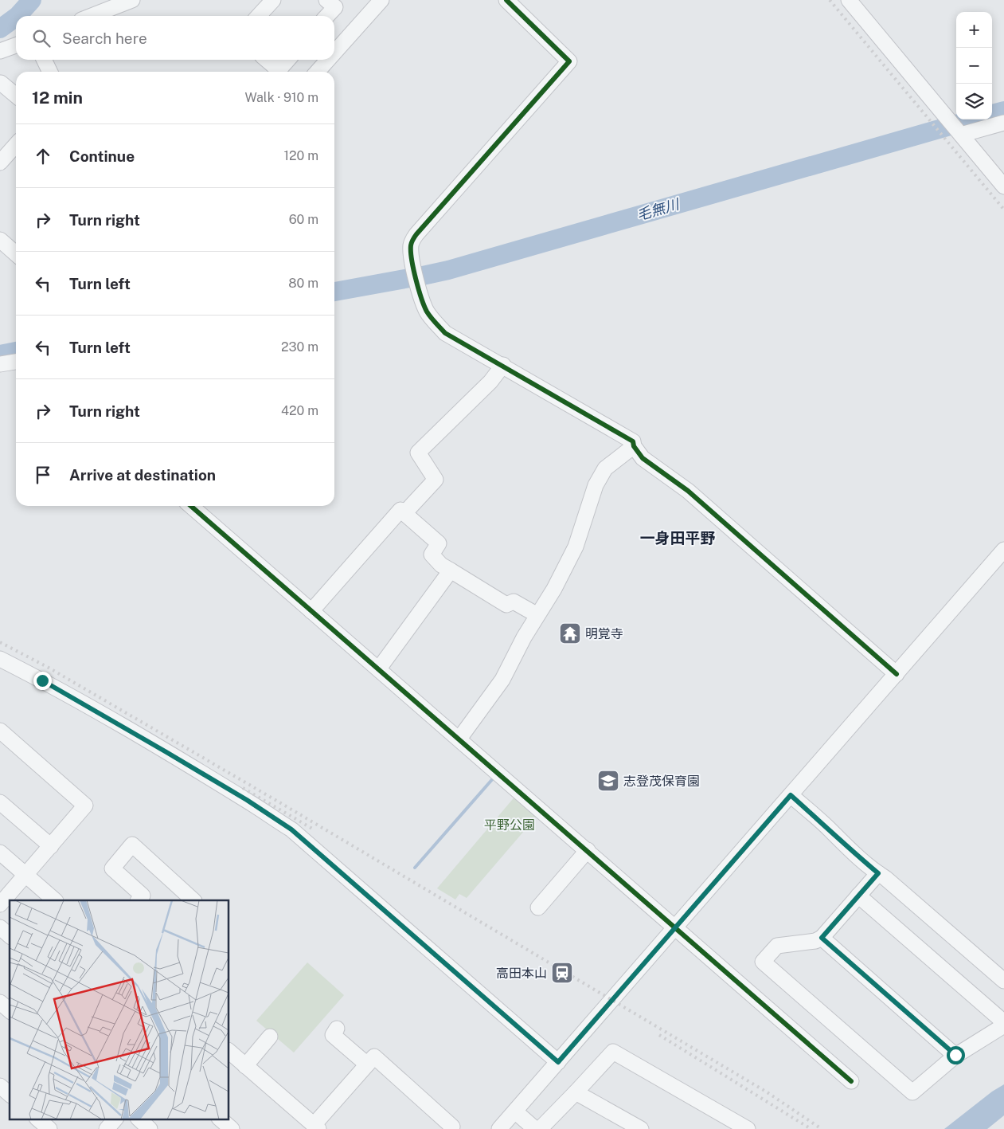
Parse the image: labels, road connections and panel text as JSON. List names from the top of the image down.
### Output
{
  "districts": ["一身田平野"],
  "water": ["毛無川"],
  "parks": ["平野公園"],
  "places": {
    "temple": ["明覚寺"],
    "school or university": ["志登茂保育園"],
    "station": ["高田本山"]
  },
  "page": {
    "map_buttons": ["+", "−"],
    "search": "Search here",
    "heading": ["12 min", "Walk · 910 m"],
    "list": [
      ["Continue", "120 m"],
      ["Turn right", "60 m"],
      ["Turn left", "80 m"],
      ["Turn left", "230 m"],
      ["Turn right", "420 m"],
      "Arrive at destination"
    ]
  }
}
